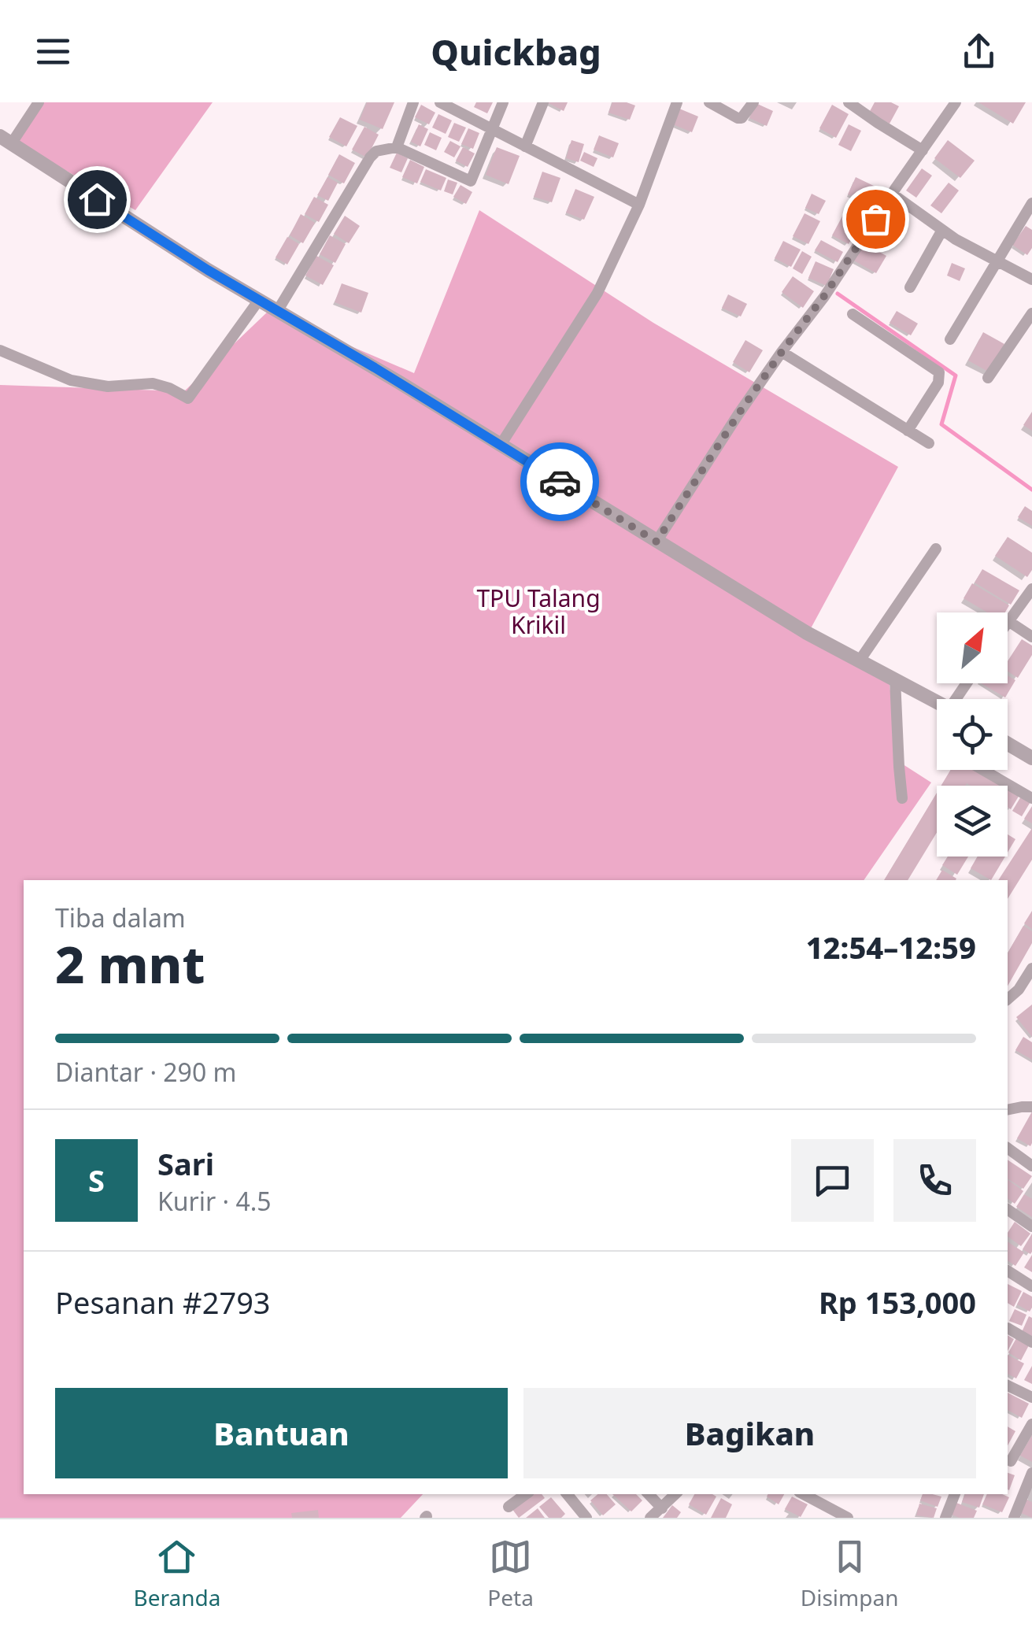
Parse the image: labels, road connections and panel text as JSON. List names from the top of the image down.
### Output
{
  "parks": ["TPU Talang Krikil"],
  "north": "top right",
  "page": {
    "header": "Quickbag",
    "heading": ["2 mnt", "Tiba dalam", "12:54–12:59"],
    "panel": [
      "Sari",
      "Kurir · 4.5",
      "Pesanan #2793",
      "Rp 153,000"
    ],
    "bar": "Diantar · 290 m",
    "round": "S",
    "buttons": ["Bantuan", "Bagikan"],
    "tabs": ["Beranda", "Peta", "Disimpan"]
  }
}
